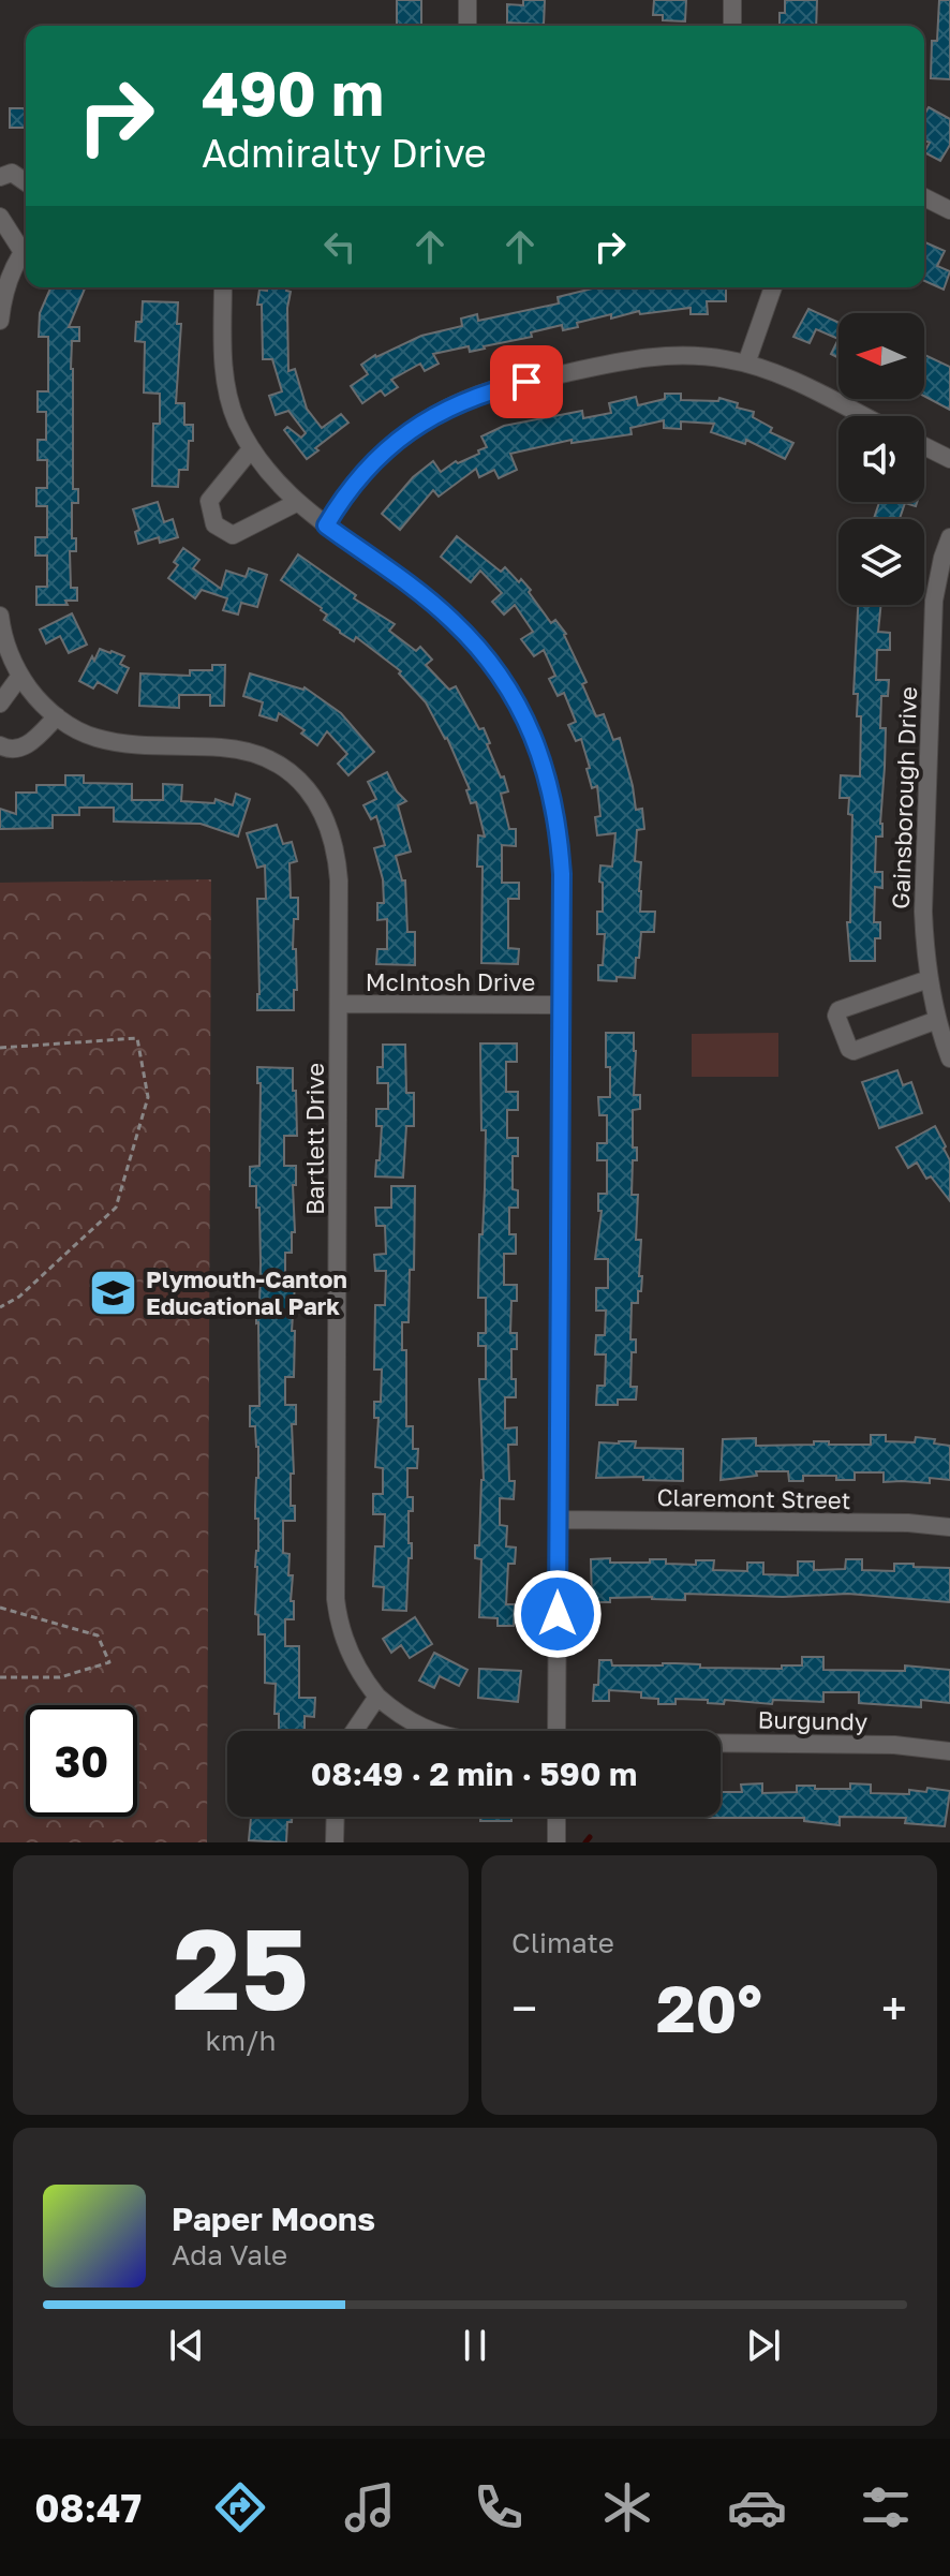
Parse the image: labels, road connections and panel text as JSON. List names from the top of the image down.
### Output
{
  "streets": {
    "street": [
      "Gainsborough Drive",
      "McIntosh Drive",
      "Bartlett Drive",
      "Claremont Street",
      "Burgundy"
    ]
  },
  "crossings": [
    ["McIntosh Drive", "Bartlett Drive"],
    ["Bartlett Drive", "Burgundy"]
  ],
  "places": {
    "school or university": ["Plymouth-Canton Educational Park"]
  },
  "north": "left",
  "page": {
    "turn": ["490 m", "Admiralty Drive"],
    "limit": "30",
    "trip": "08:49 · 2 min · 590 m",
    "tile": [
      ["25", "km/h"],
      "Climate"
    ],
    "heat": ["−", "20°", "+"],
    "song": ["Paper Moons", "Ada Vale"],
    "tabs": "08:47"
  }
}
